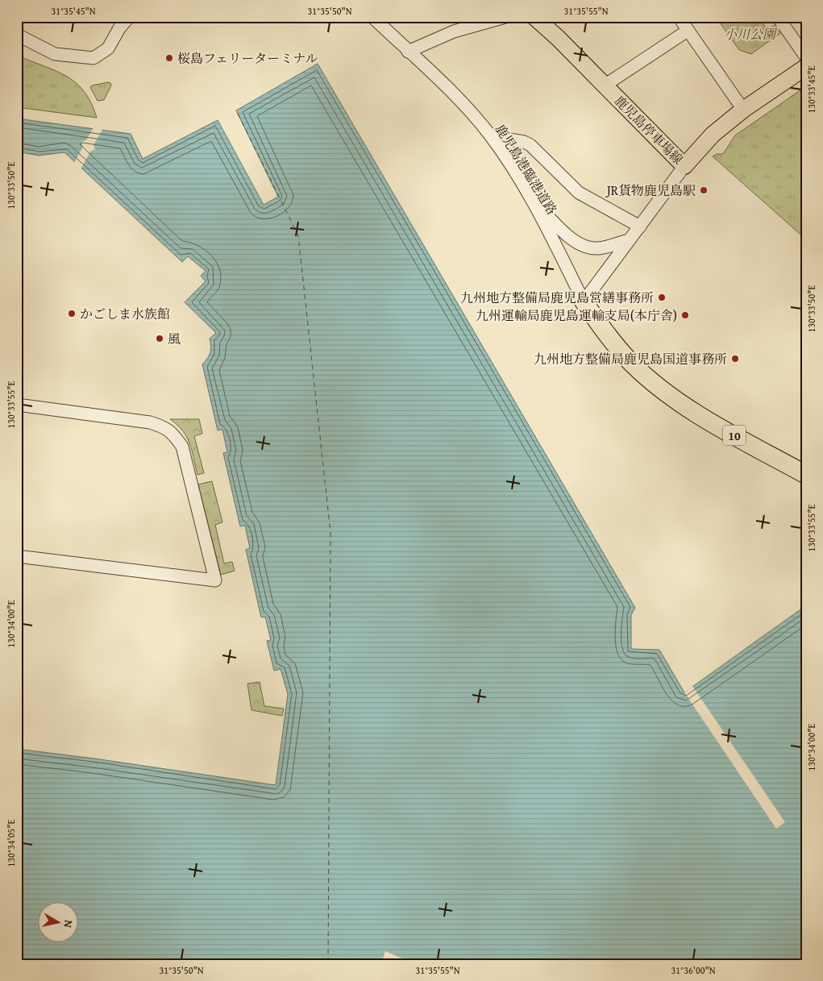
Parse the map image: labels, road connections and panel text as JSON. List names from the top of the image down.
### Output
{
  "streets": {
    "highway": ["10"],
    "main road": ["鹿児島停車場線"],
    "street": ["鹿児島港臨港道路"]
  },
  "crossings": [
    ["鹿児島港臨港道路", "10"]
  ],
  "parks": ["小川公園"],
  "places": [
    "桜島フェリーターミナル",
    "JR貨物鹿児島駅",
    "九州地方整備局鹿児島営繕事務所",
    "かごしま水族館",
    "九州運輸局鹿児島運輸支局(本庁舎)",
    "風",
    "九州地方整備局鹿児島国道事務所"
  ],
  "north": "right",
  "coordinates": [
    "31°35'45\"N",
    "31°35'50\"N",
    "31°35'55\"N",
    "130°33'45\"E",
    "130°33'50\"E",
    "130°33'55\"E",
    "130°34'00\"E",
    "130°34'05\"E",
    "31°36'00\"N"
  ]
}
